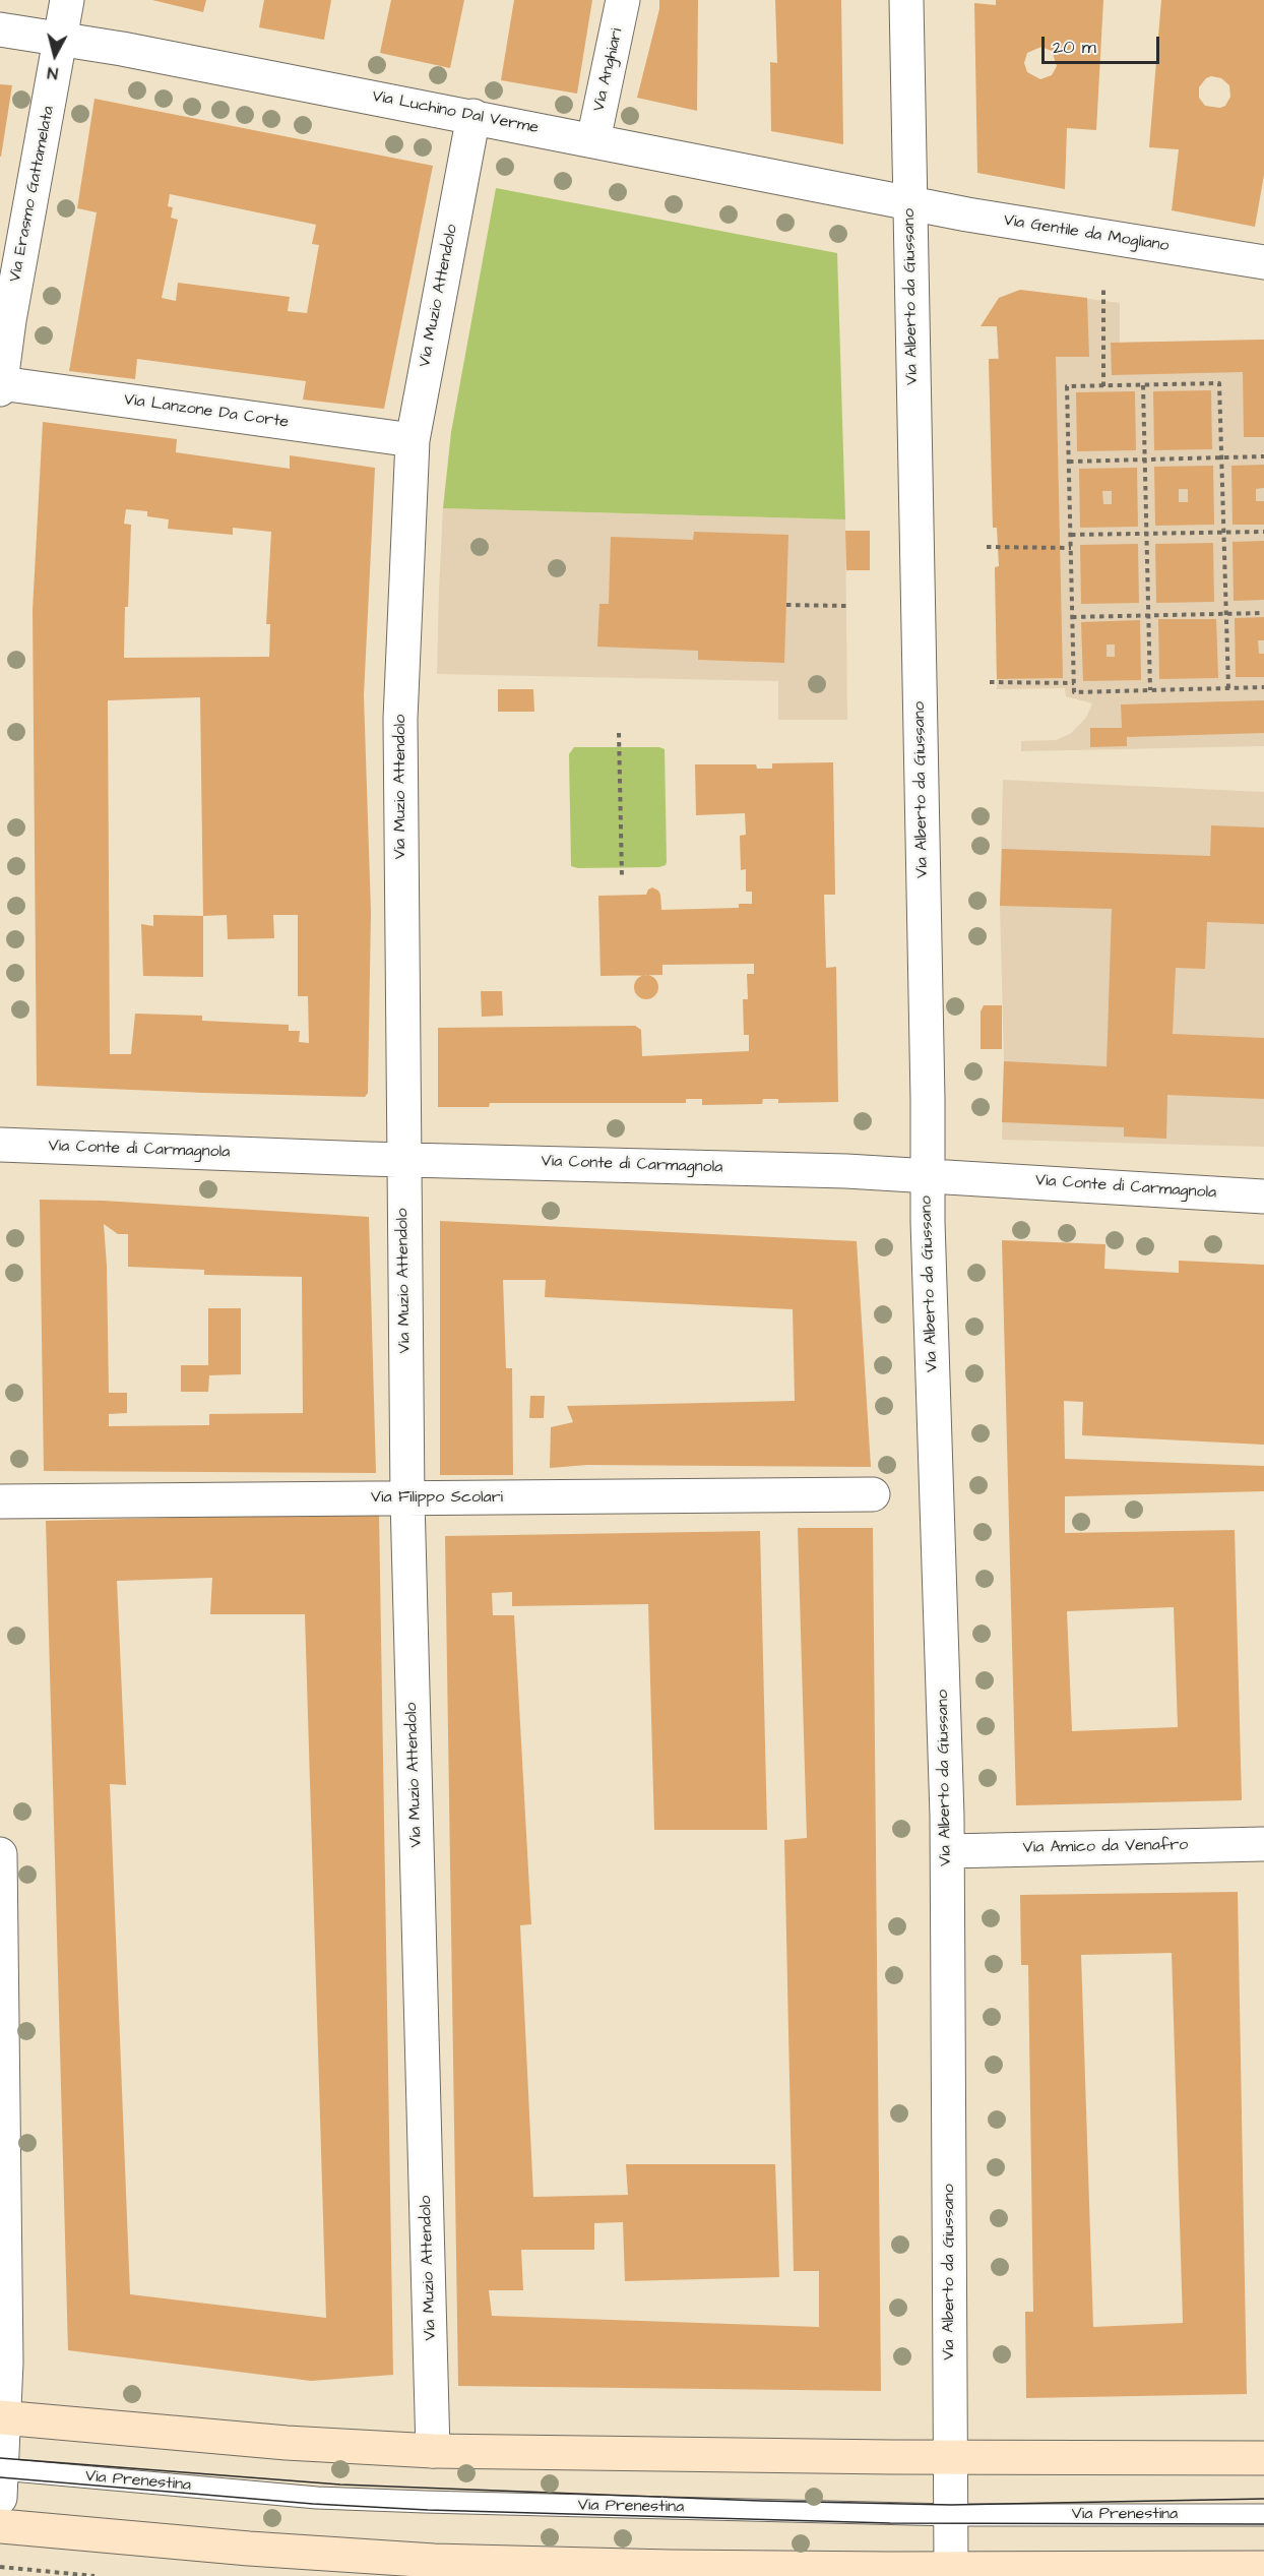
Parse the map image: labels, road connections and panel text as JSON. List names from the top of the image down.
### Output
{
  "streets": {
    "street": [
      "Via Anghiari",
      "Via Luchino Dal Verme",
      "Via Erasmo Gattamelata",
      "Via Gentile da Mogliano",
      "Via Muzio Attendolo",
      "Via Alberto da Giussano",
      "Via Lanzone Da Corte",
      "Via Conte di Carmagnola",
      "Via Filippo Scolari",
      "Via Amico da Venafro"
    ],
    "lane": ["Via Prenestina"]
  },
  "crossings": [
    ["Via Anghiari", "Via Luchino Dal Verme"],
    ["Via Luchino Dal Verme", "Via Erasmo Gattamelata"],
    ["Via Luchino Dal Verme", "Via Gentile da Mogliano"],
    ["Via Luchino Dal Verme", "Via Muzio Attendolo"],
    ["Via Luchino Dal Verme", "Via Alberto da Giussano"],
    ["Via Erasmo Gattamelata", "Via Lanzone Da Corte"],
    ["Via Gentile da Mogliano", "Via Alberto da Giussano"],
    ["Via Muzio Attendolo", "Via Lanzone Da Corte"],
    ["Via Muzio Attendolo", "Via Conte di Carmagnola"],
    ["Via Muzio Attendolo", "Via Filippo Scolari"],
    ["Via Alberto da Giussano", "Via Conte di Carmagnola"],
    ["Via Alberto da Giussano", "Via Amico da Venafro"],
    ["Via Alberto da Giussano", "Via Prenestina"]
  ],
  "scale_bar": "20 m",
  "north": "bottom"
}
